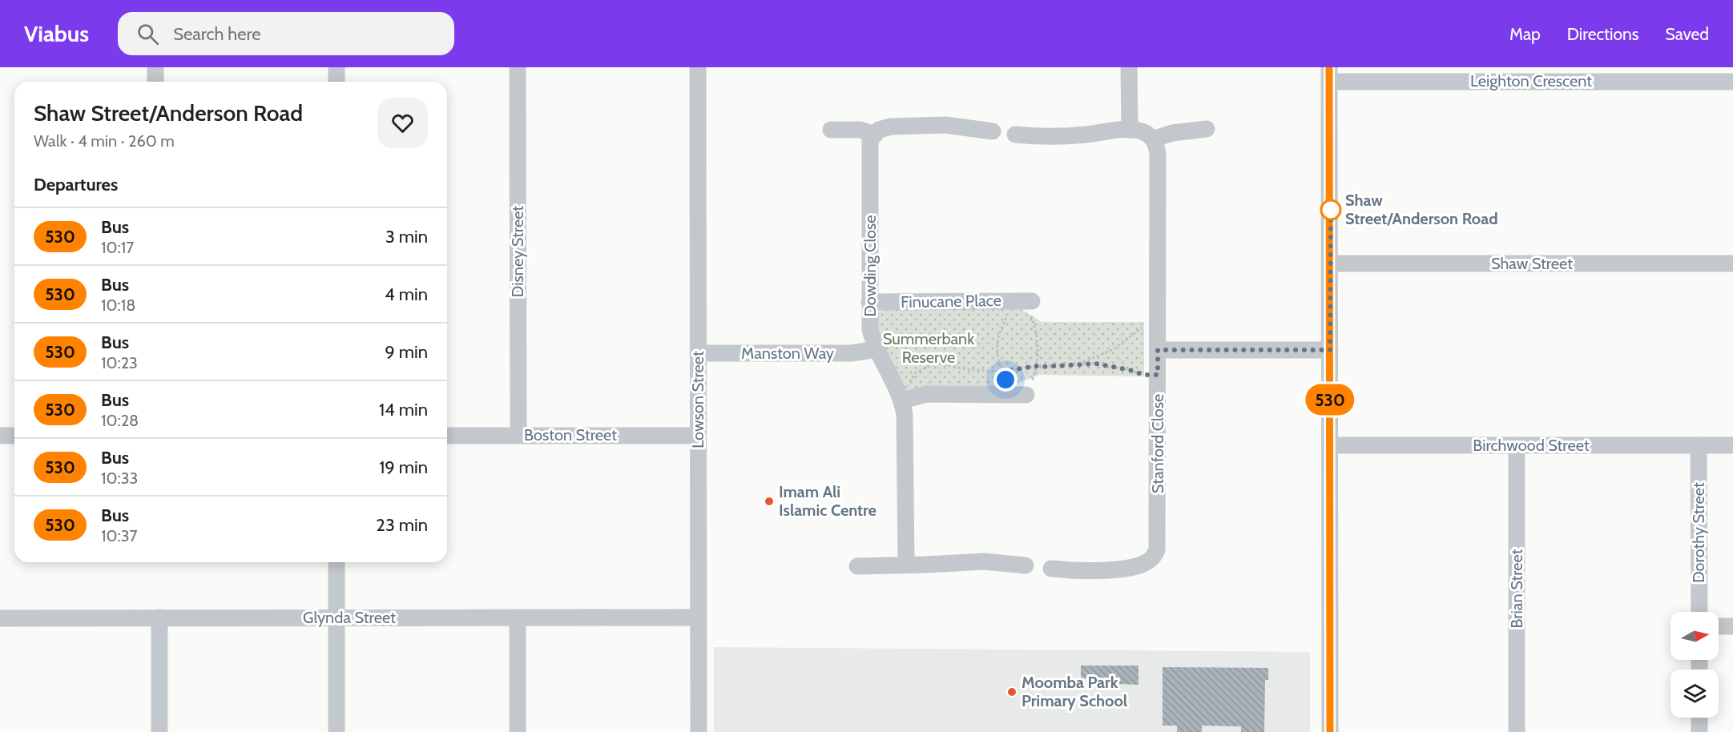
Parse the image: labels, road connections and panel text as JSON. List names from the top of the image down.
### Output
{
  "streets": {
    "street": [
      "Leighton Crescent",
      "Disney Street",
      "Shaw Street",
      "Dowding Close",
      "Finucane Place",
      "Manston Way",
      "Lowson Street",
      "Boston Street",
      "Stanford Close",
      "Birchwood Street",
      "Dorothy Street",
      "Brian Street",
      "Glynda Street"
    ]
  },
  "crossings": [
    ["Disney Street", "Boston Street"],
    ["Dowding Close", "Finucane Place"],
    ["Dowding Close", "Manston Way"],
    ["Manston Way", "Lowson Street"],
    ["Lowson Street", "Boston Street"],
    ["Lowson Street", "Glynda Street"],
    ["Birchwood Street", "Dorothy Street"],
    ["Birchwood Street", "Brian Street"]
  ],
  "parks": ["Summerbank Reserve"],
  "places": ["Shaw Street/Anderson Road", "Imam Ali Islamic Centre", "Moomba Park Primary School"],
  "lines": ["bus line 530"],
  "north": "right",
  "page": {
    "header": "Viabus",
    "search": "Search here",
    "nav": ["Map", "Directions", "Saved"],
    "on_map": "530",
    "heading": [
      ["Shaw Street/Anderson Road", "Walk · 4 min · 260 m"],
      "Departures"
    ],
    "list": [
      {
        "mark": "530",
        "name": "Bus",
        "note": "10:17",
        "value": "3 min"
      },
      {
        "mark": "530",
        "name": "Bus",
        "note": "10:18",
        "value": "4 min"
      },
      {
        "mark": "530",
        "name": "Bus",
        "note": "10:23",
        "value": "9 min"
      },
      {
        "mark": "530",
        "name": "Bus",
        "note": "10:28",
        "value": "14 min"
      },
      {
        "mark": "530",
        "name": "Bus",
        "note": "10:33",
        "value": "19 min"
      },
      {
        "mark": "530",
        "name": "Bus",
        "note": "10:37",
        "value": "23 min"
      }
    ]
  }
}
